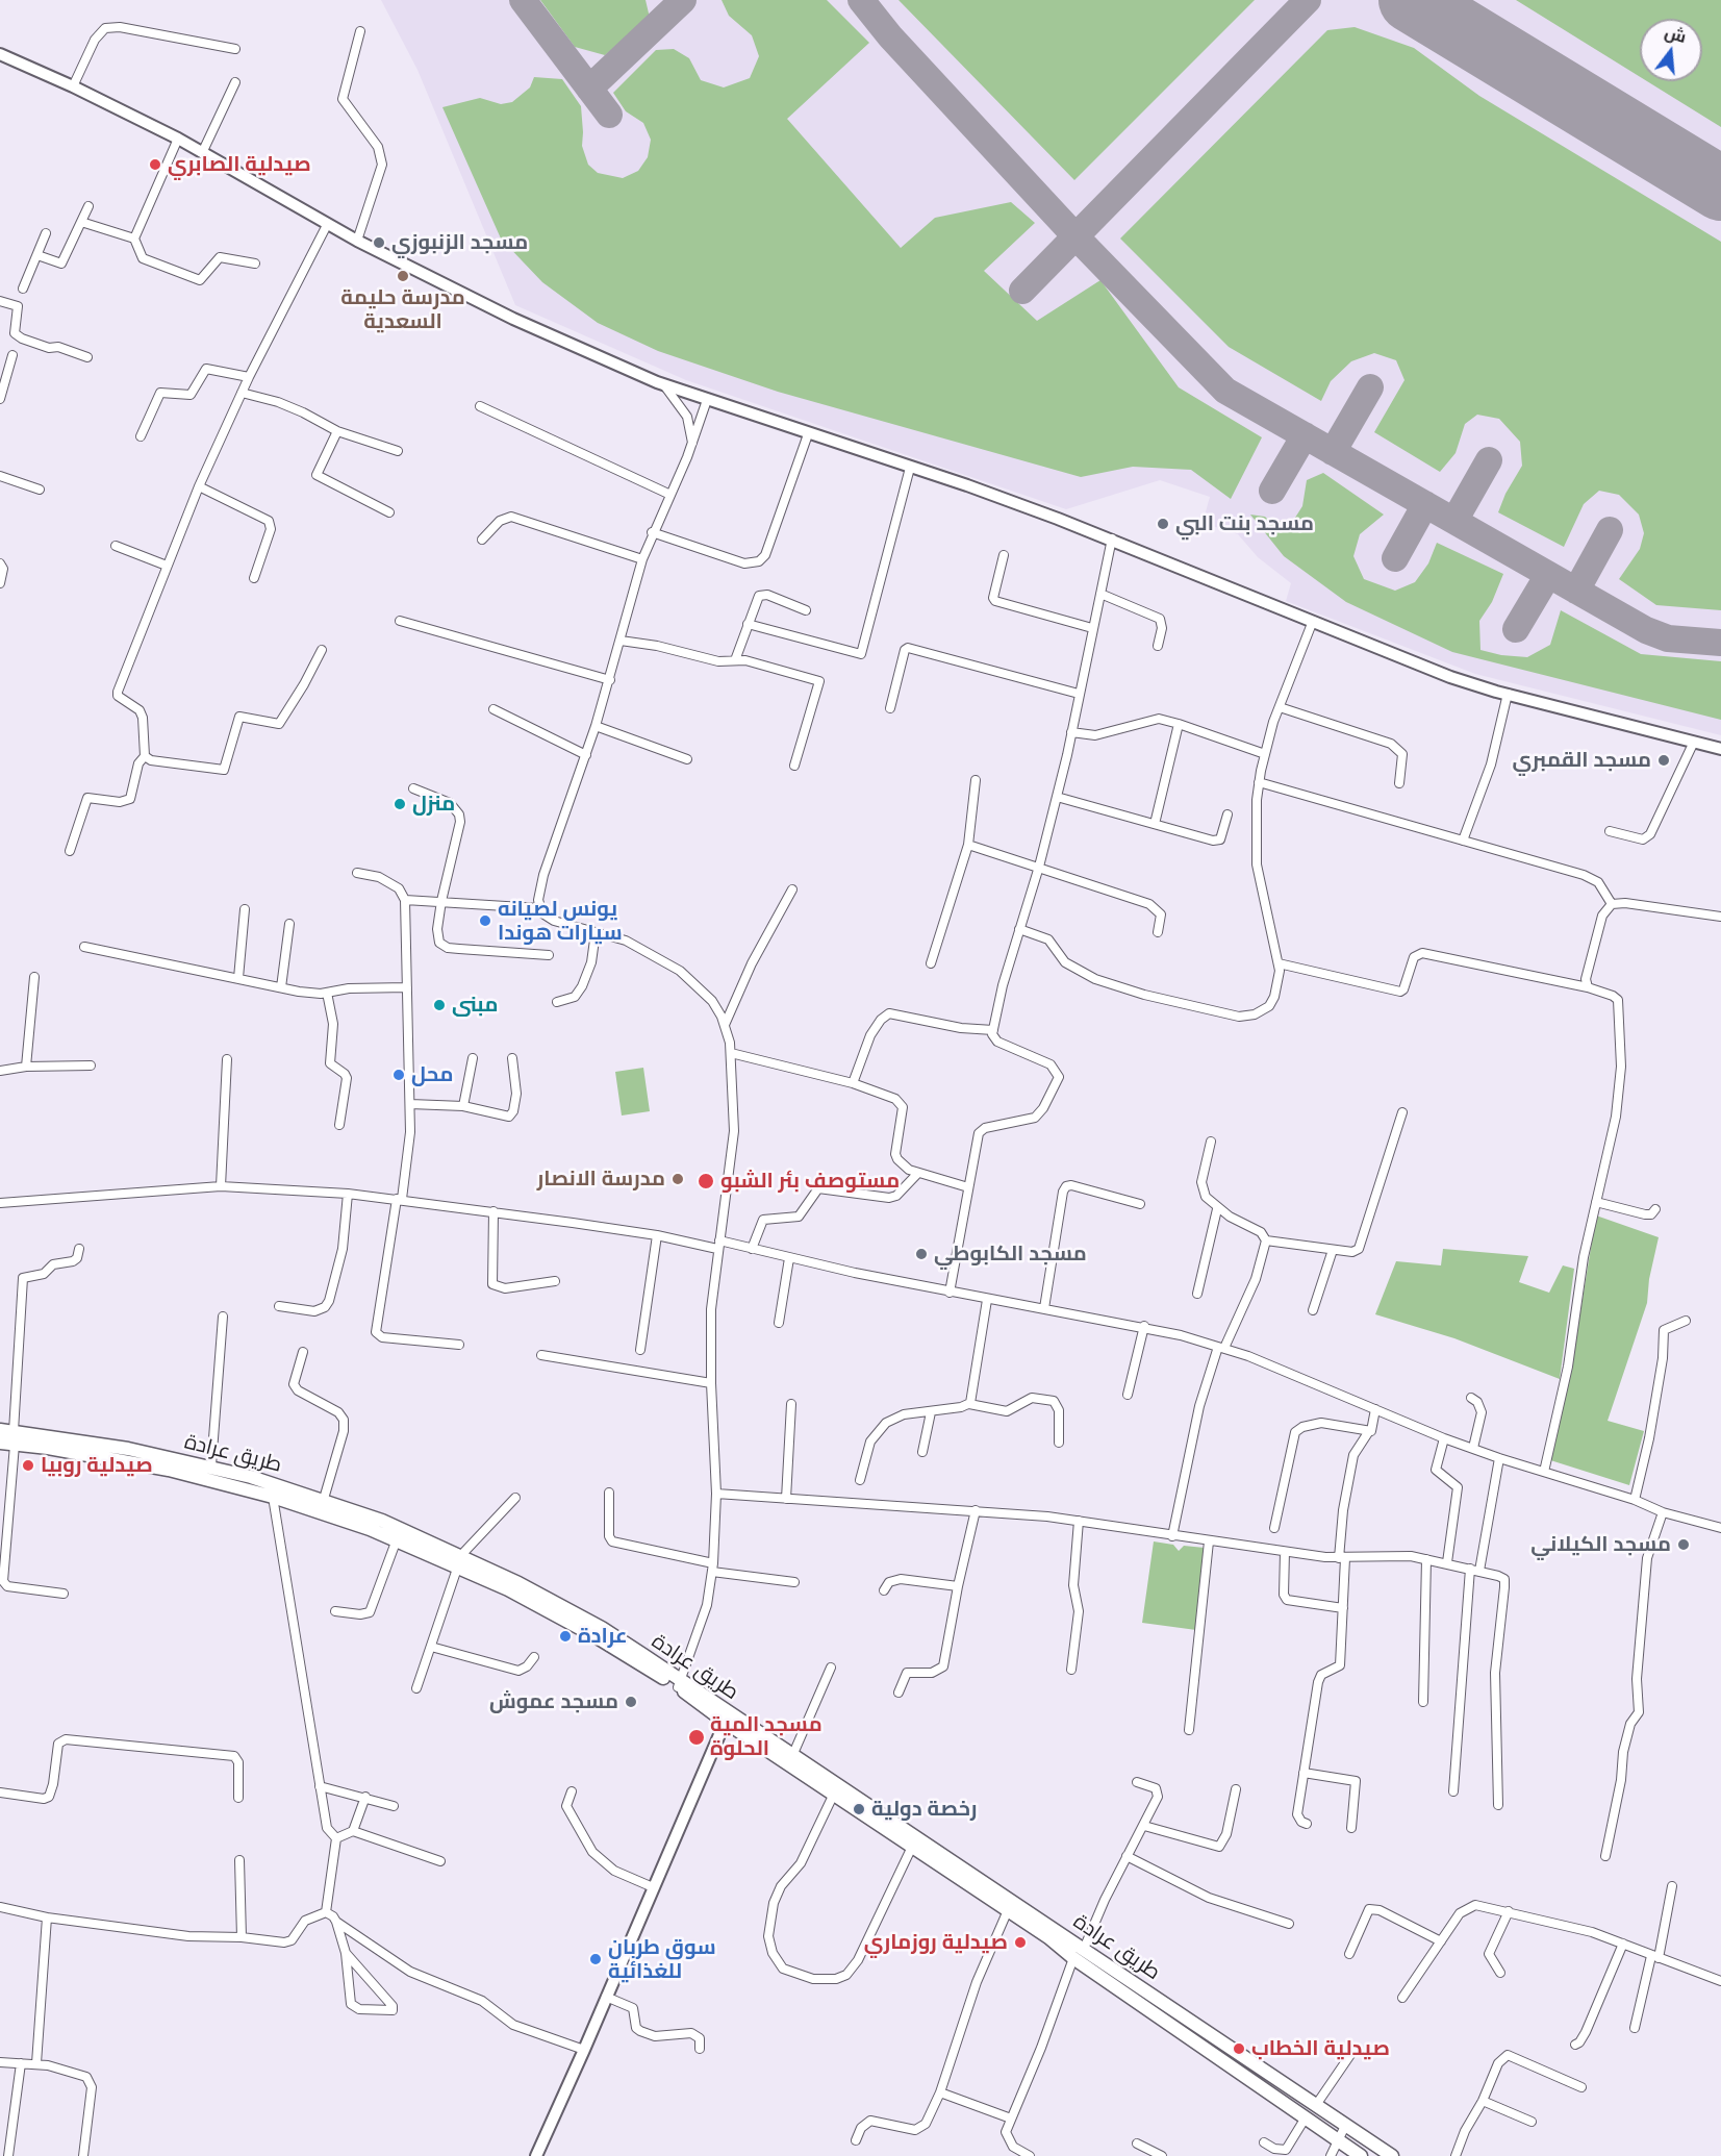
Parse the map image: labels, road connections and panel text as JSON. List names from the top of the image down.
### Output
{
  "streets": {
    "main road": ["طريق عرادة"]
  },
  "places": [
    "صيدلية الصابري",
    "مسجد الزنبوزي",
    "مدرسة حليمة السعدية",
    "مسجد بنت البي",
    "مسجد القمبري",
    "منزل",
    "يونس لصيانه سيارات هوندا",
    "مبنى",
    "محل",
    "مدرسة الانصار",
    "مستوصف بئر الشبو",
    "مسجد الكابوطي",
    "صيدلية روبيا",
    "مسجد الكيلاني",
    "عرادة",
    "مسجد عموش",
    "مسجد المية الحلوة",
    "رخصة دولية",
    "صيدلية روزماري",
    "سوق طربان للغذائية",
    "صيدلية الخطاب"
  ],
  "north": "top"
}
